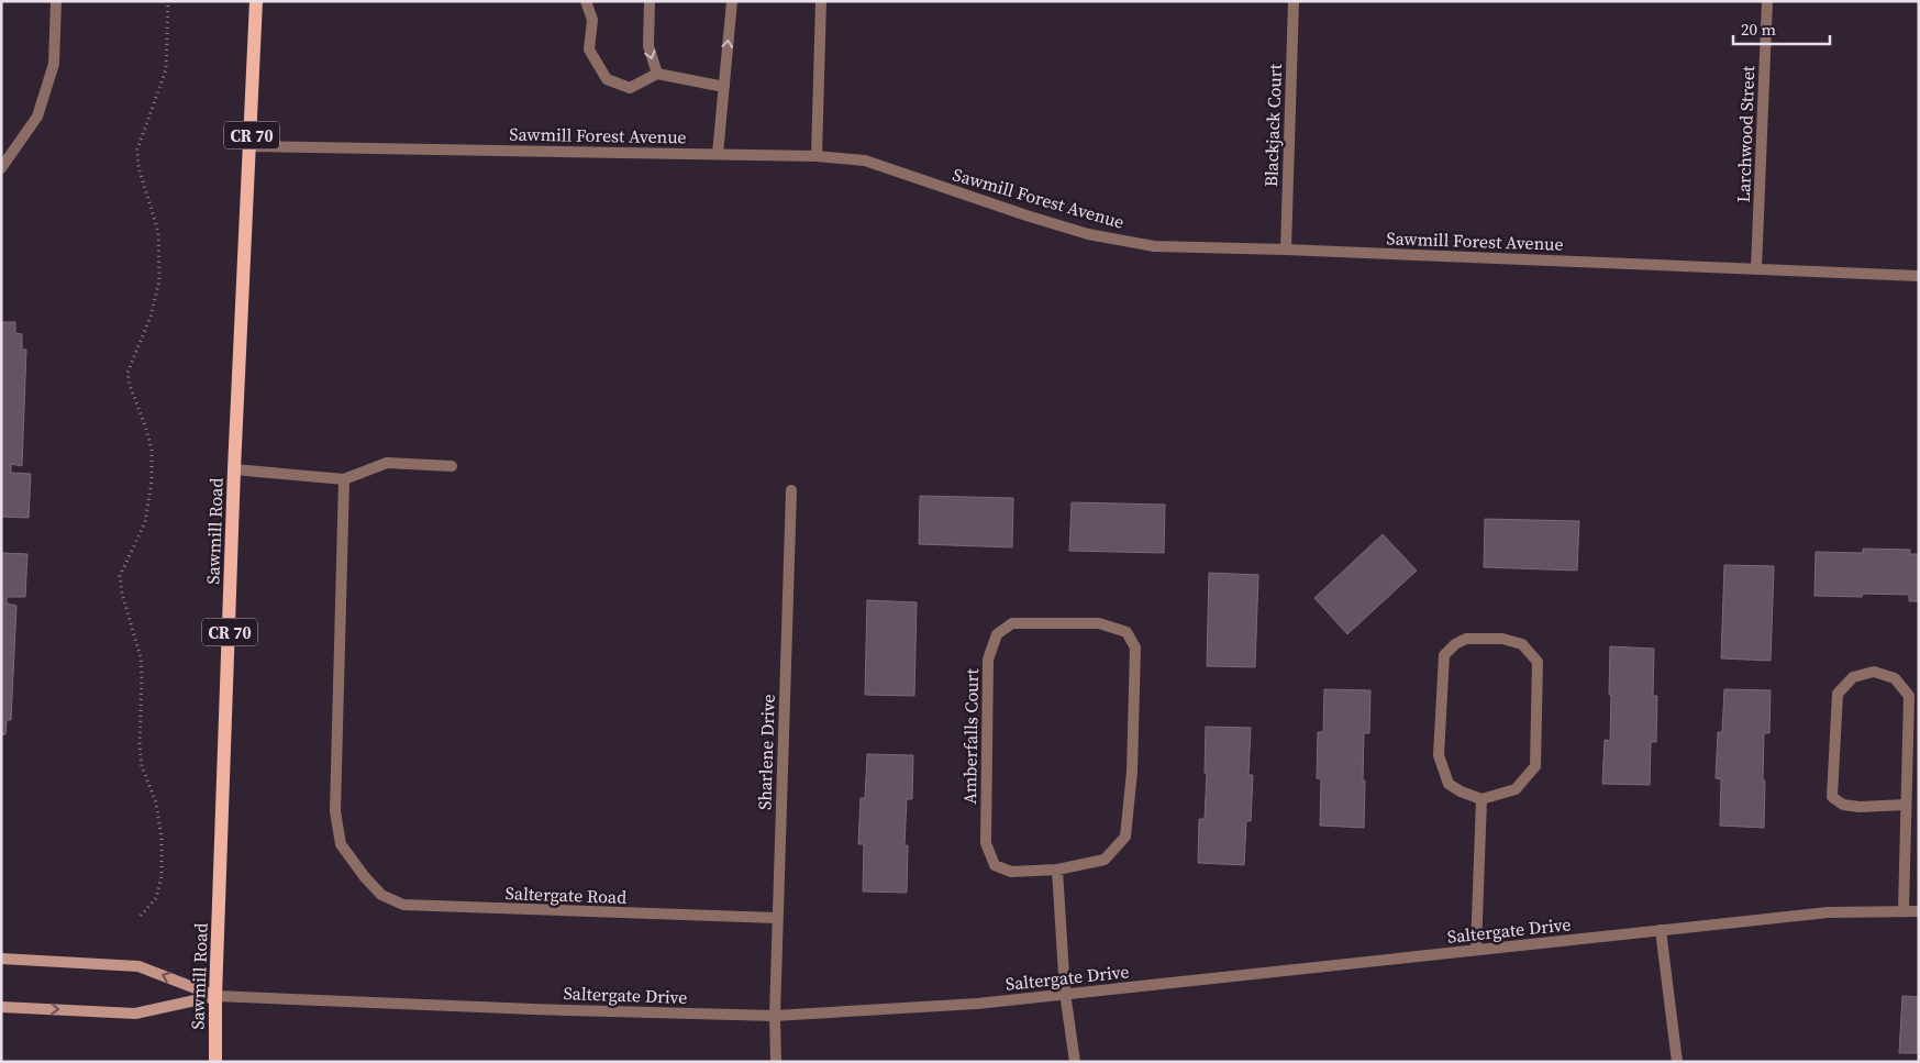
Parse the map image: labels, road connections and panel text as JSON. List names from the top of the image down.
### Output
{
  "streets": {
    "main road": ["CR 70", "Sawmill Road"],
    "street": [
      "Blackjack Court",
      "Larchwood Street",
      "Sawmill Forest Avenue",
      "Amberfalls Court",
      "Sharlene Drive",
      "Saltergate Road",
      "Saltergate Drive"
    ]
  },
  "crossings": [
    ["Blackjack Court", "Sawmill Forest Avenue"],
    ["Larchwood Street", "Sawmill Forest Avenue"],
    ["Sawmill Forest Avenue", "Sawmill Road"],
    ["Sawmill Road", "Saltergate Drive"],
    ["Sharlene Drive", "Saltergate Road"],
    ["Sharlene Drive", "Saltergate Drive"]
  ],
  "scale_bar": "20 m"
}
